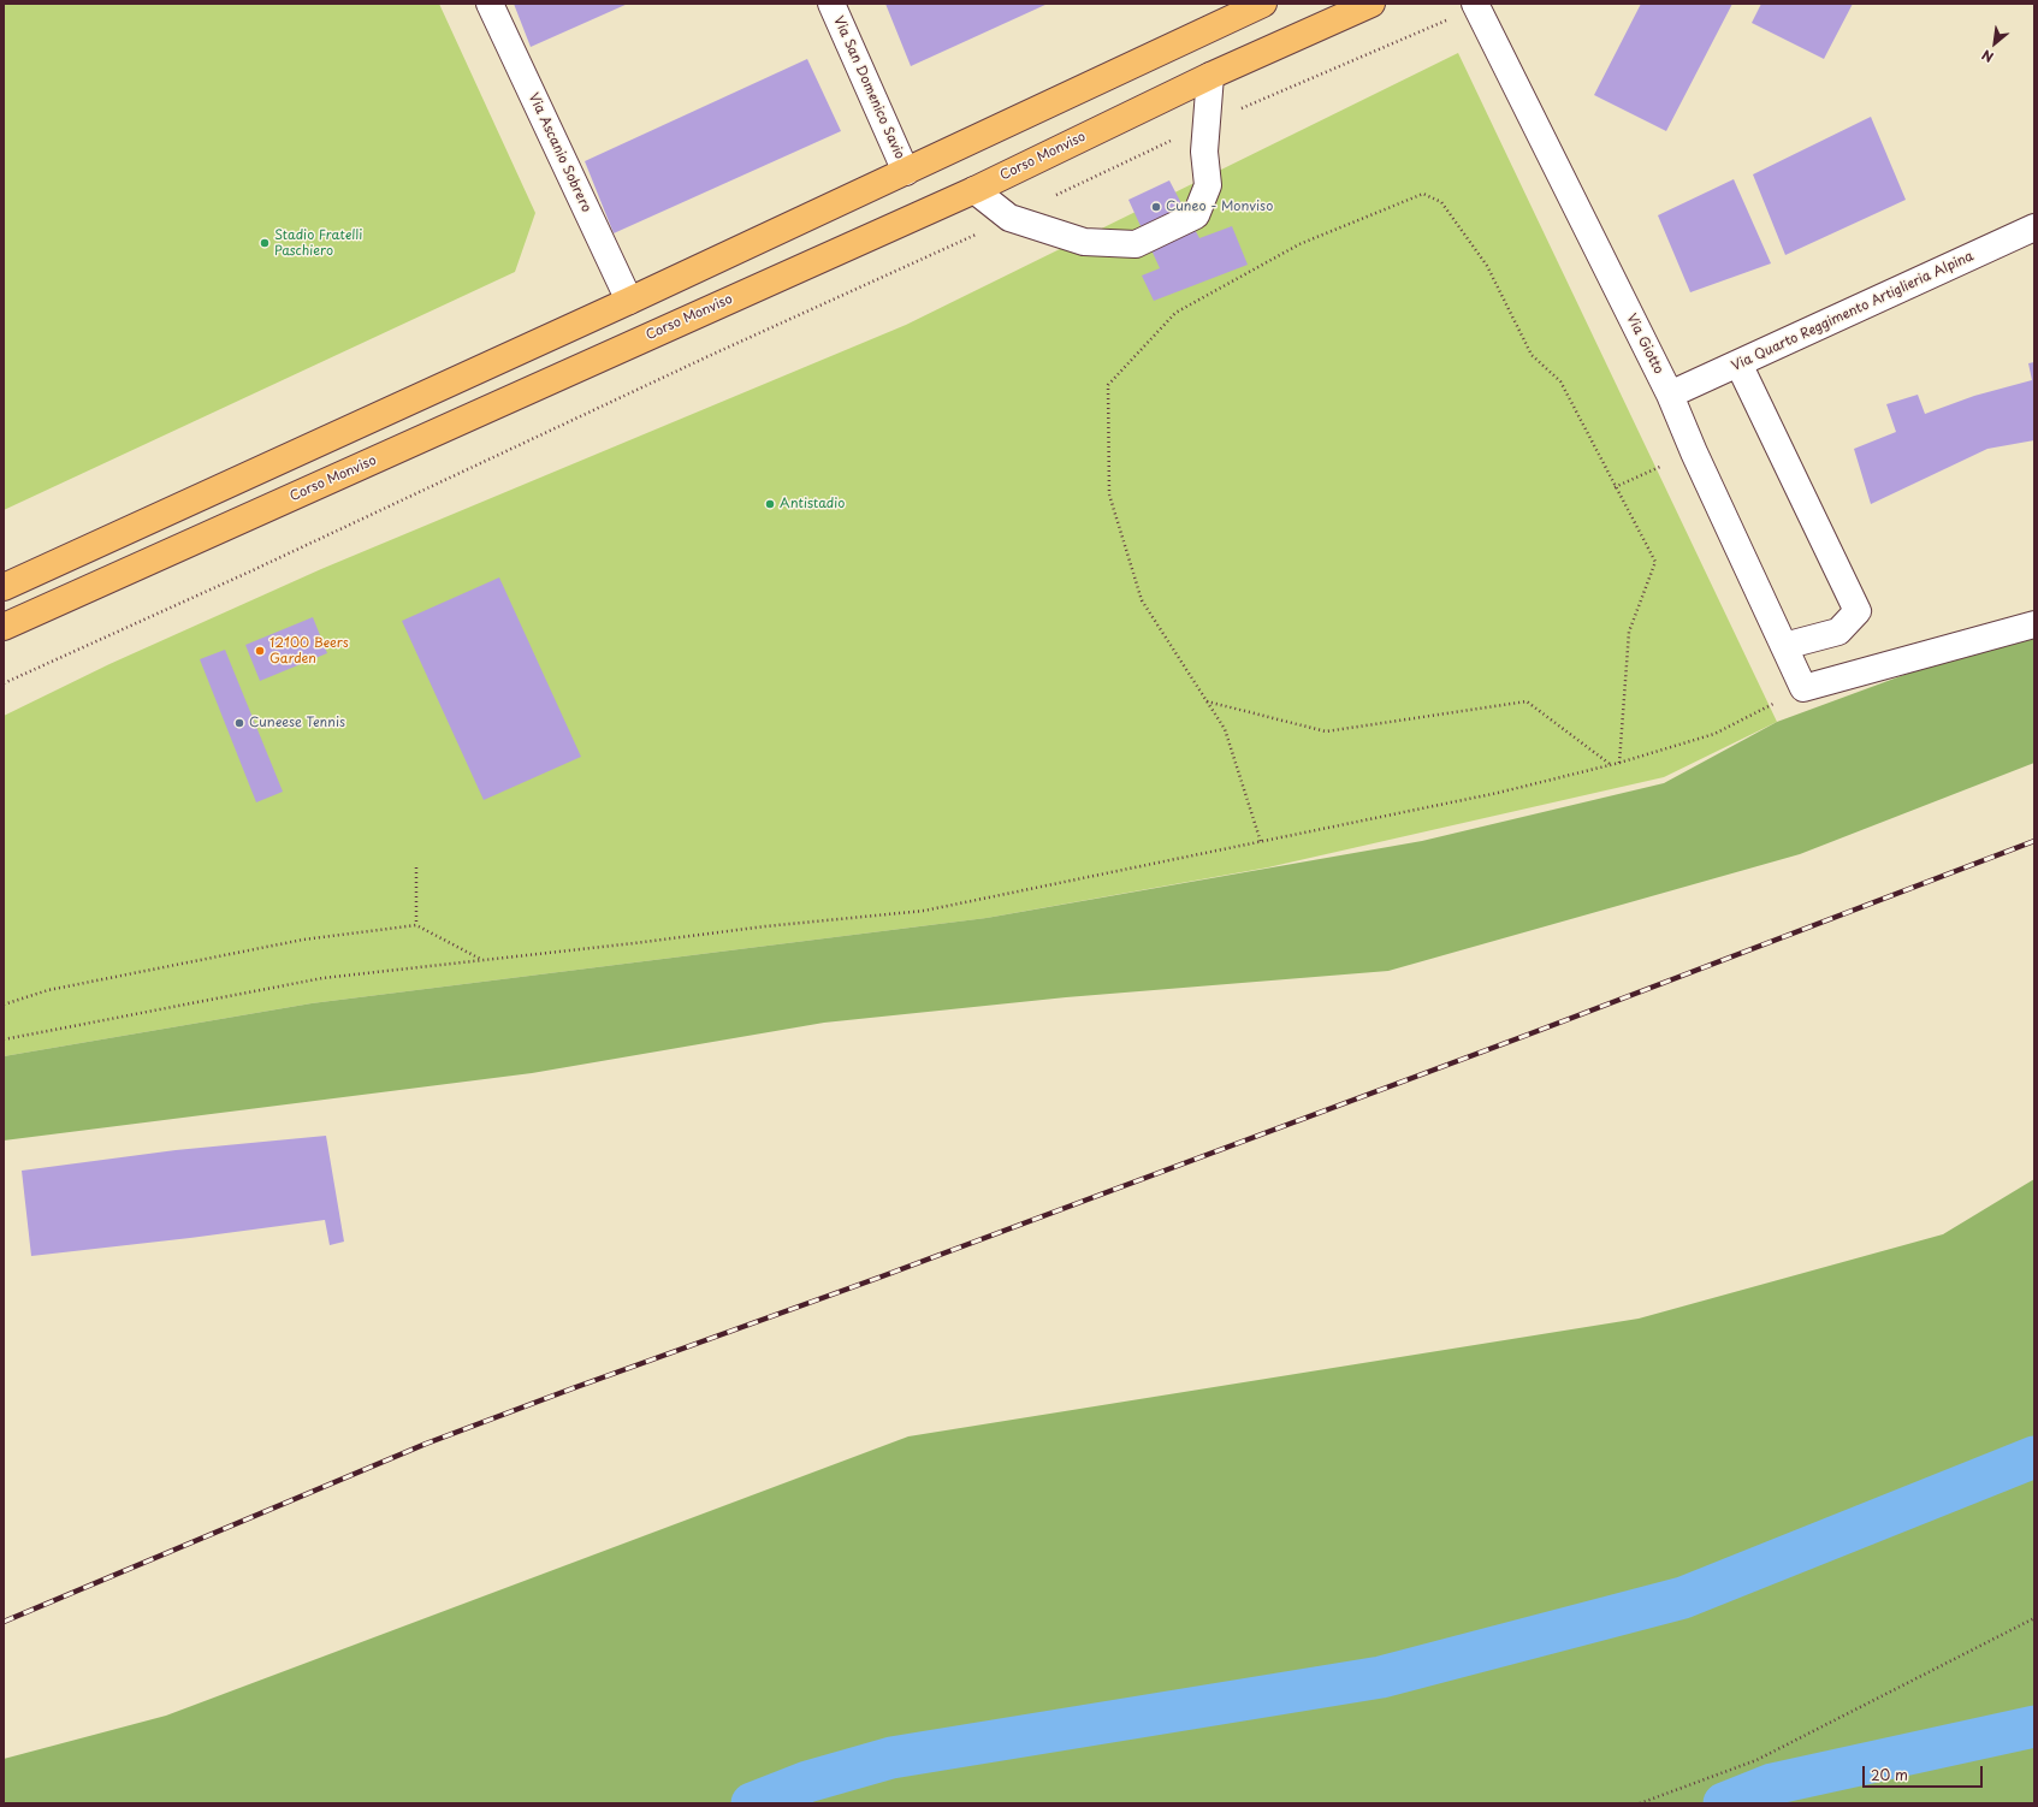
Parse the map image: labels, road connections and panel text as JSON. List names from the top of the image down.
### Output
{
  "streets": {
    "main road": ["Corso Monviso"],
    "street": [
      "Via San Domenico Savio",
      "Via Ascanio Sobrero",
      "Via Quarto Reggimento Artiglieria Alpina",
      "Via Giotto"
    ]
  },
  "crossings": [
    ["Via Quarto Reggimento Artiglieria Alpina", "Via Giotto"]
  ],
  "places": [
    "Cuneo - Monviso",
    "Stadio Fratelli Paschiero",
    "Antistadio",
    "12100 Beers Garden",
    "Cuneese Tennis"
  ],
  "scale_bar": "20 m",
  "north": "bottom left"
}
